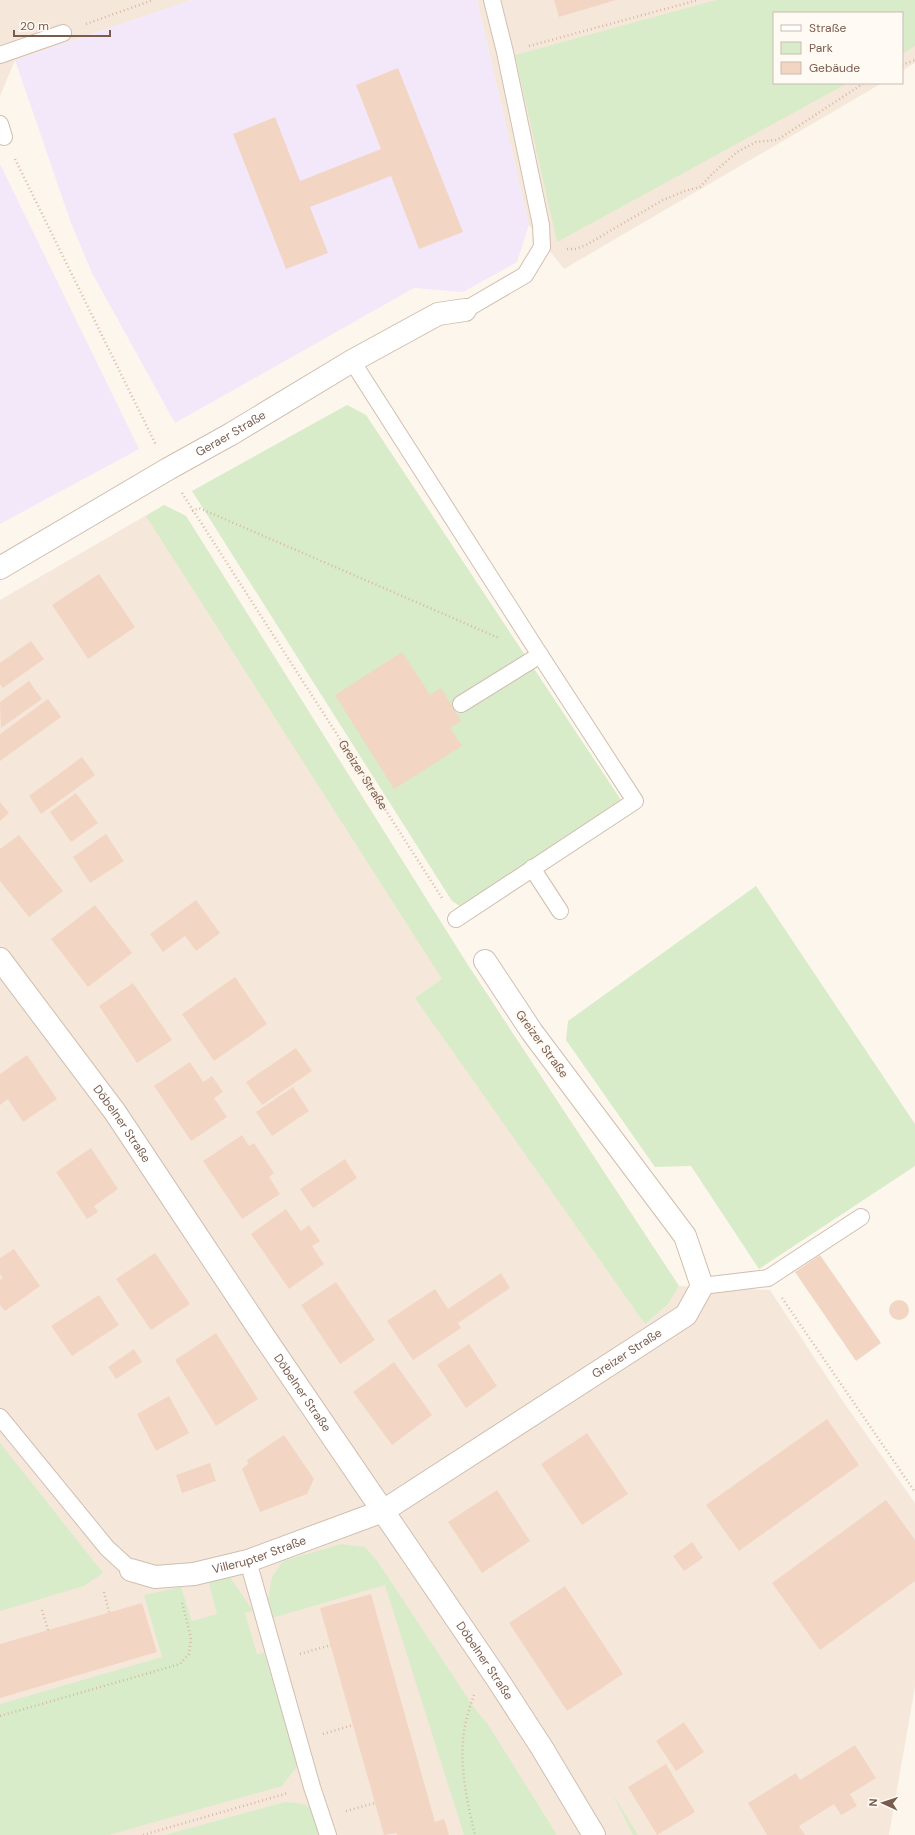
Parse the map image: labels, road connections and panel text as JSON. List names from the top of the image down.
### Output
{
  "streets": {
    "street": [
      "Geraer Straße",
      "Greizer Straße",
      "Döbelner Straße",
      "Villerupter Straße"
    ]
  },
  "crossings": [
    ["Geraer Straße", "Greizer Straße"],
    ["Greizer Straße", "Döbelner Straße"],
    ["Greizer Straße", "Villerupter Straße"],
    ["Döbelner Straße", "Villerupter Straße"]
  ],
  "legend": ["Straße", "Park", "Gebäude"],
  "scale_bar": "20 m",
  "north": "left"
}
